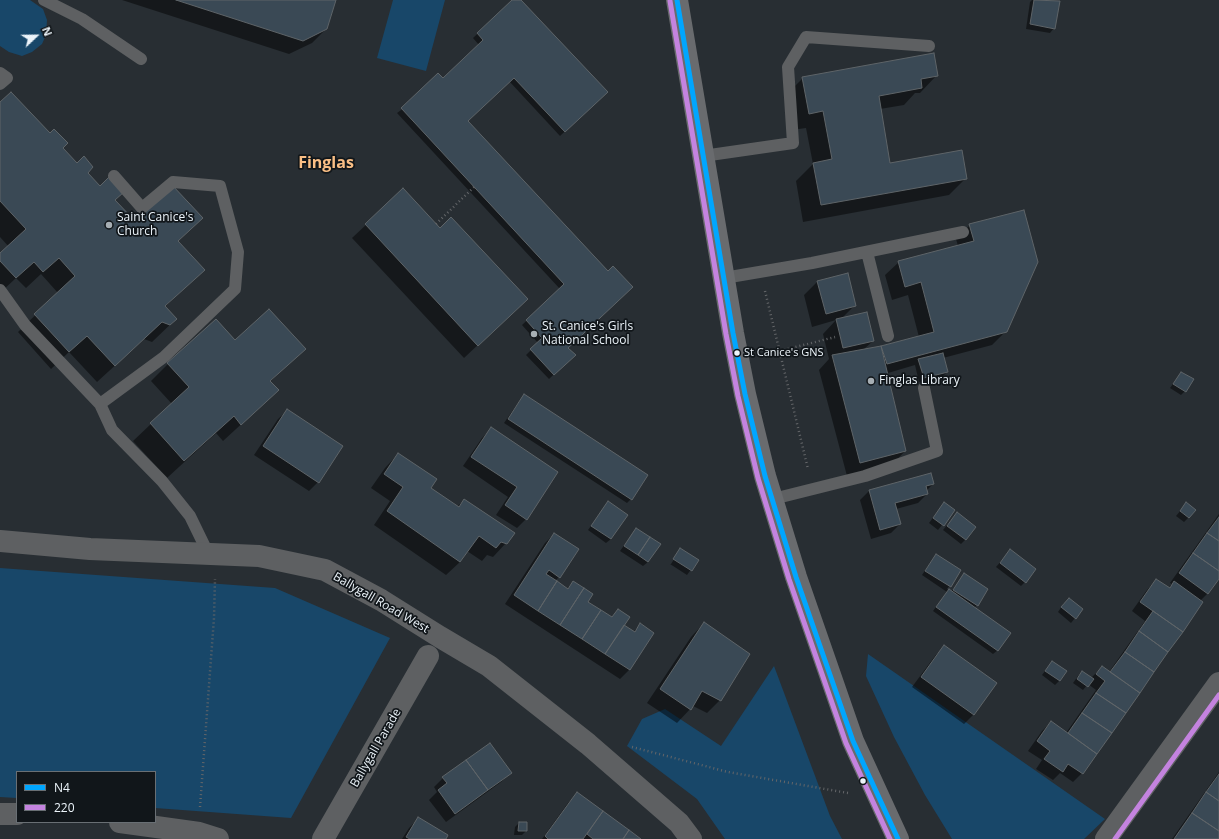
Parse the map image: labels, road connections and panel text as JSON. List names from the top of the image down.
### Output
{
  "streets": {
    "street": ["Ballygall Road West", "Ballygall Parade"]
  },
  "districts": ["Finglas"],
  "places": [
    "Saint Canice's Church",
    "St. Canice's Girls National School",
    "St Canice's GNS",
    "Finglas Library"
  ],
  "lines": ["transit line N4", "transit line 220"],
  "legend": ["N4", "220"],
  "north": "right"
}
